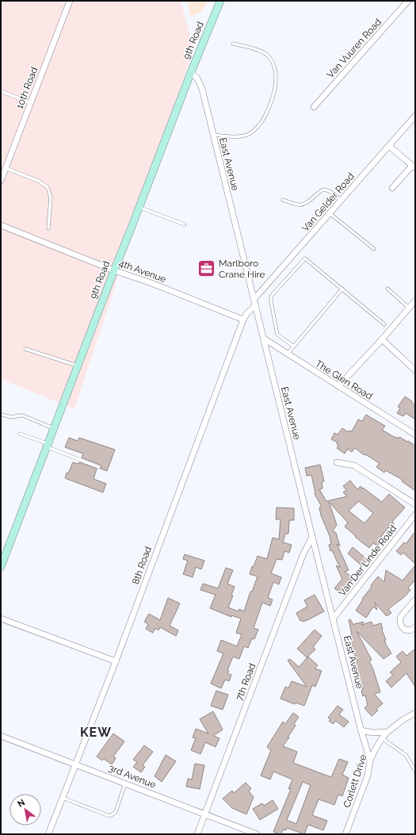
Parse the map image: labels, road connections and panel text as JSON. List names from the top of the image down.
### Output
{
  "streets": {
    "main road": ["9th Road"],
    "street": [
      "Van Vuuren Road",
      "10th Road",
      "East Avenue",
      "Van Gelder Road",
      "4th Avenue",
      "The Glen Road",
      "Van Der Linde Road",
      "8th Road",
      "7th Road",
      "3rd Avenue",
      "Corlett Drive"
    ]
  },
  "crossings": [
    ["9th Road", "East Avenue"],
    ["9th Road", "4th Avenue"],
    ["East Avenue", "Van Gelder Road"],
    ["East Avenue", "The Glen Road"],
    ["East Avenue", "Van Der Linde Road"],
    ["East Avenue", "8th Road"],
    ["East Avenue", "7th Road"],
    ["East Avenue", "Corlett Drive"],
    ["4th Avenue", "8th Road"],
    ["8th Road", "3rd Avenue"],
    ["7th Road", "3rd Avenue"]
  ],
  "districts": ["KEW"],
  "places": {
    "office": ["Marlboro Crane Hire"]
  },
  "north": "top left"
}
